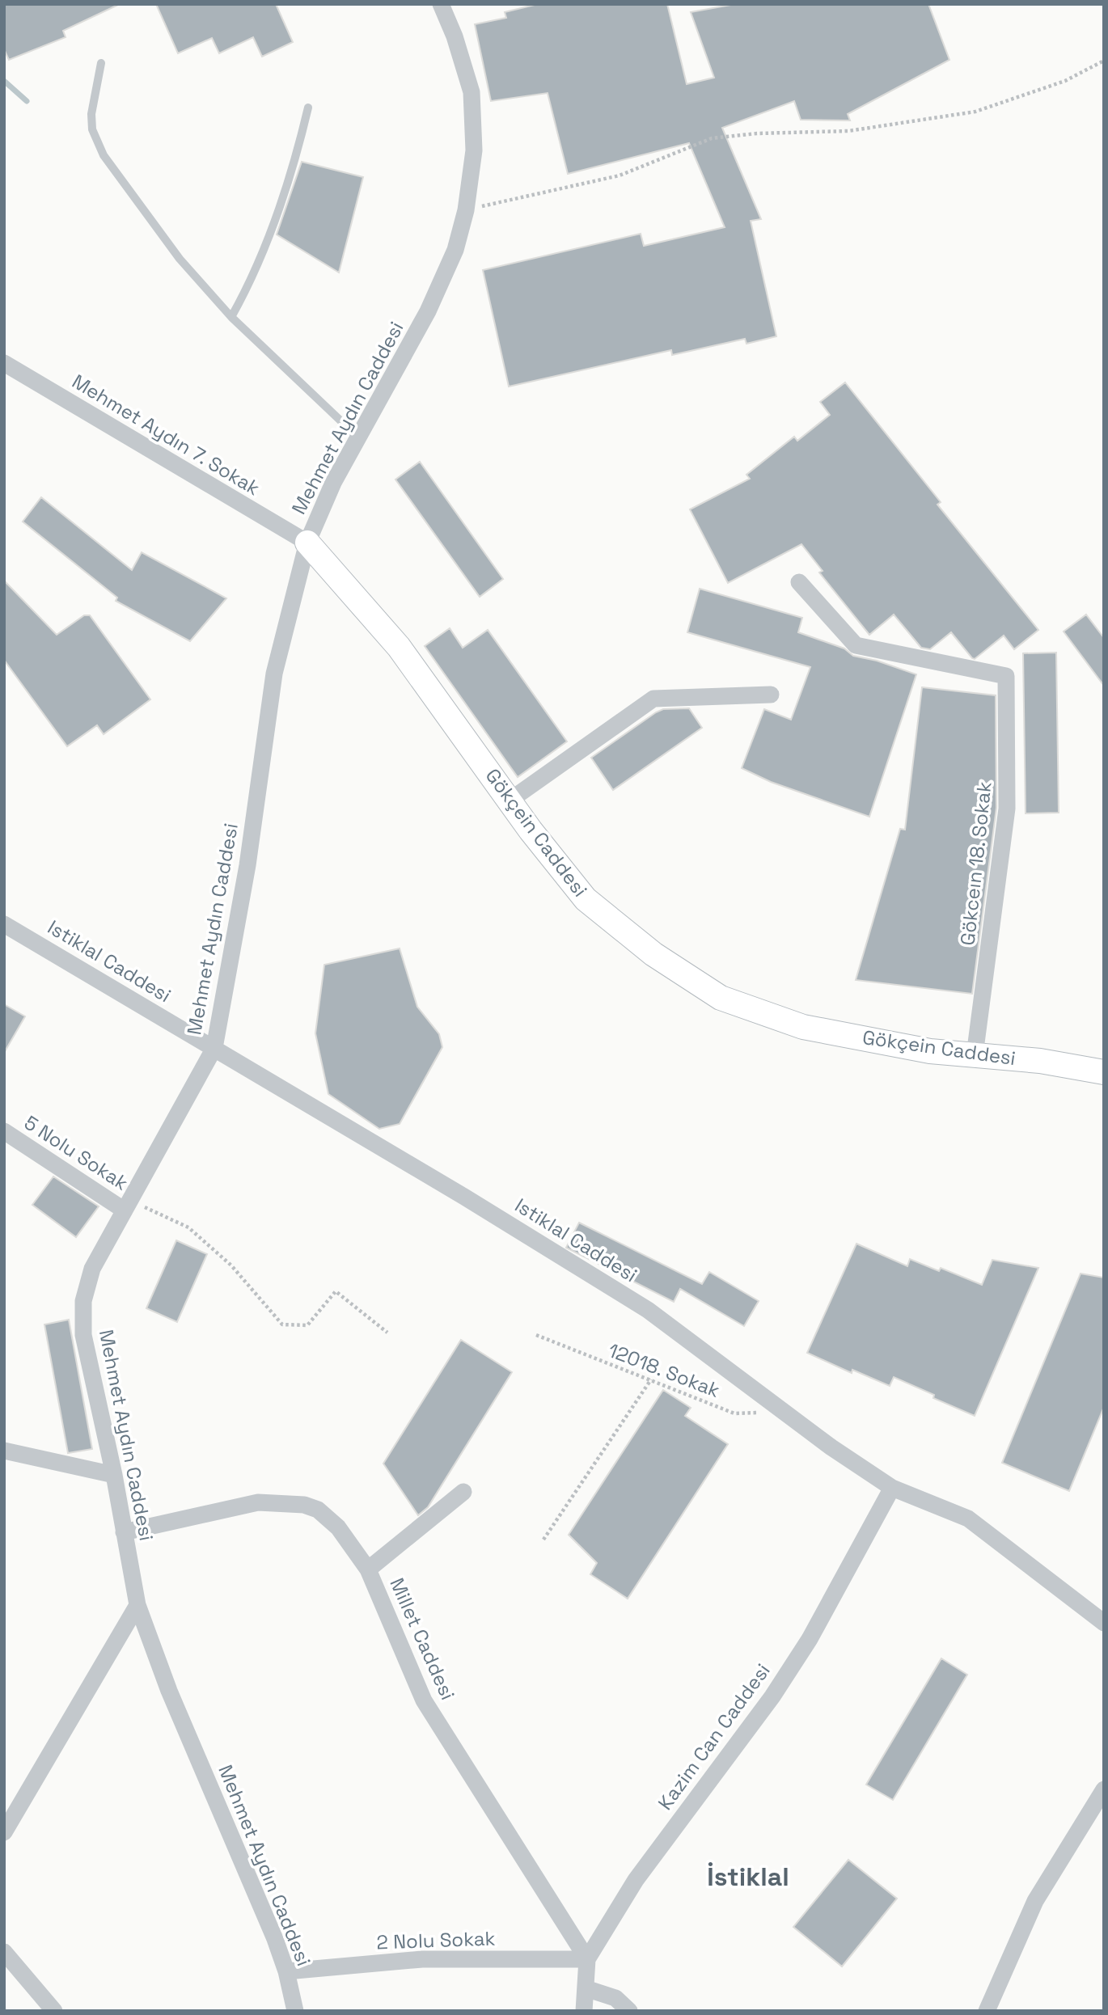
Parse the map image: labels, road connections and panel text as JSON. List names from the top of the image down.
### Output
{
  "streets": {
    "street": [
      "Mehmet Aydın Caddesi",
      "Mehmet Aydın 7. Sokak",
      "Gökçein Caddesi",
      "Gökceın 18. Sokak",
      "Istiklal Caddesi",
      "5 Nolu Sokak",
      "Millet Caddesi",
      "Kazim Can Caddesi",
      "2 Nolu Sokak"
    ],
    "path": ["12018. Sokak"]
  },
  "crossings": [
    ["Mehmet Aydın Caddesi", "Mehmet Aydın 7. Sokak"],
    ["Mehmet Aydın Caddesi", "Gökçein Caddesi"],
    ["Mehmet Aydın Caddesi", "Istiklal Caddesi"],
    ["Mehmet Aydın Caddesi", "5 Nolu Sokak"],
    ["Mehmet Aydın Caddesi", "Millet Caddesi"],
    ["Mehmet Aydın Caddesi", "2 Nolu Sokak"],
    ["Mehmet Aydın 7. Sokak", "Gökçein Caddesi"],
    ["Gökçein Caddesi", "Gökceın 18. Sokak"],
    ["Istiklal Caddesi", "12018. Sokak"],
    ["Istiklal Caddesi", "Kazim Can Caddesi"],
    ["Millet Caddesi", "Kazim Can Caddesi"],
    ["Millet Caddesi", "2 Nolu Sokak"],
    ["Kazim Can Caddesi", "2 Nolu Sokak"]
  ],
  "districts": ["İstiklal"]
}
